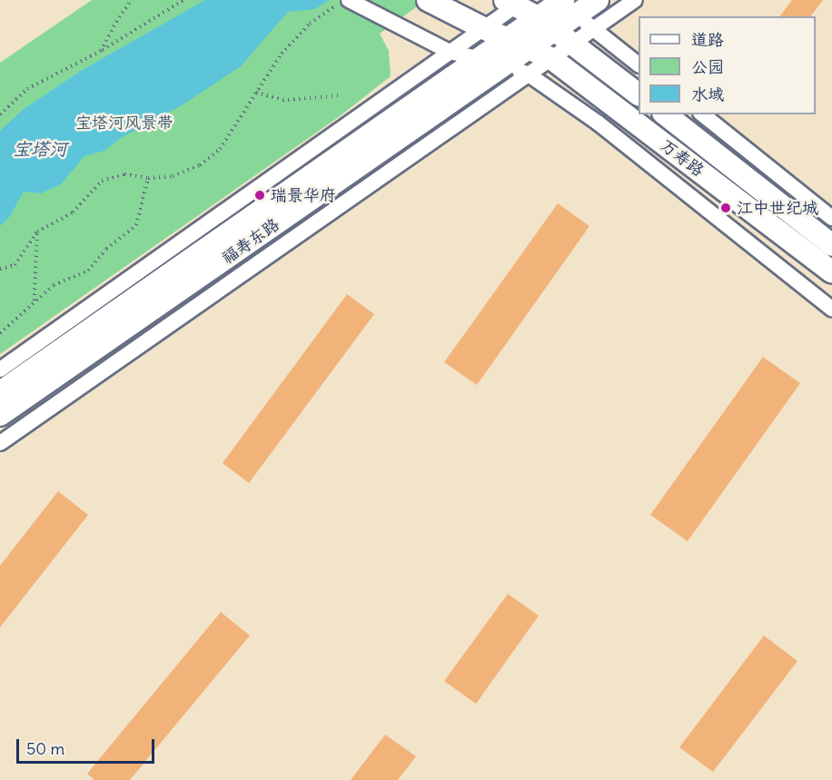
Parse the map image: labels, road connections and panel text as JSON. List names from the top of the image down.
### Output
{
  "streets": {
    "main road": ["万寿路", "福寿东路"]
  },
  "crossings": [
    ["万寿路", "福寿东路"]
  ],
  "water": ["宝塔河"],
  "parks": ["宝塔河风景带"],
  "places": ["瑞景华府", "江中世纪城"],
  "legend": ["道路", "公园", "水域"],
  "scale_bar": "50 m"
}
